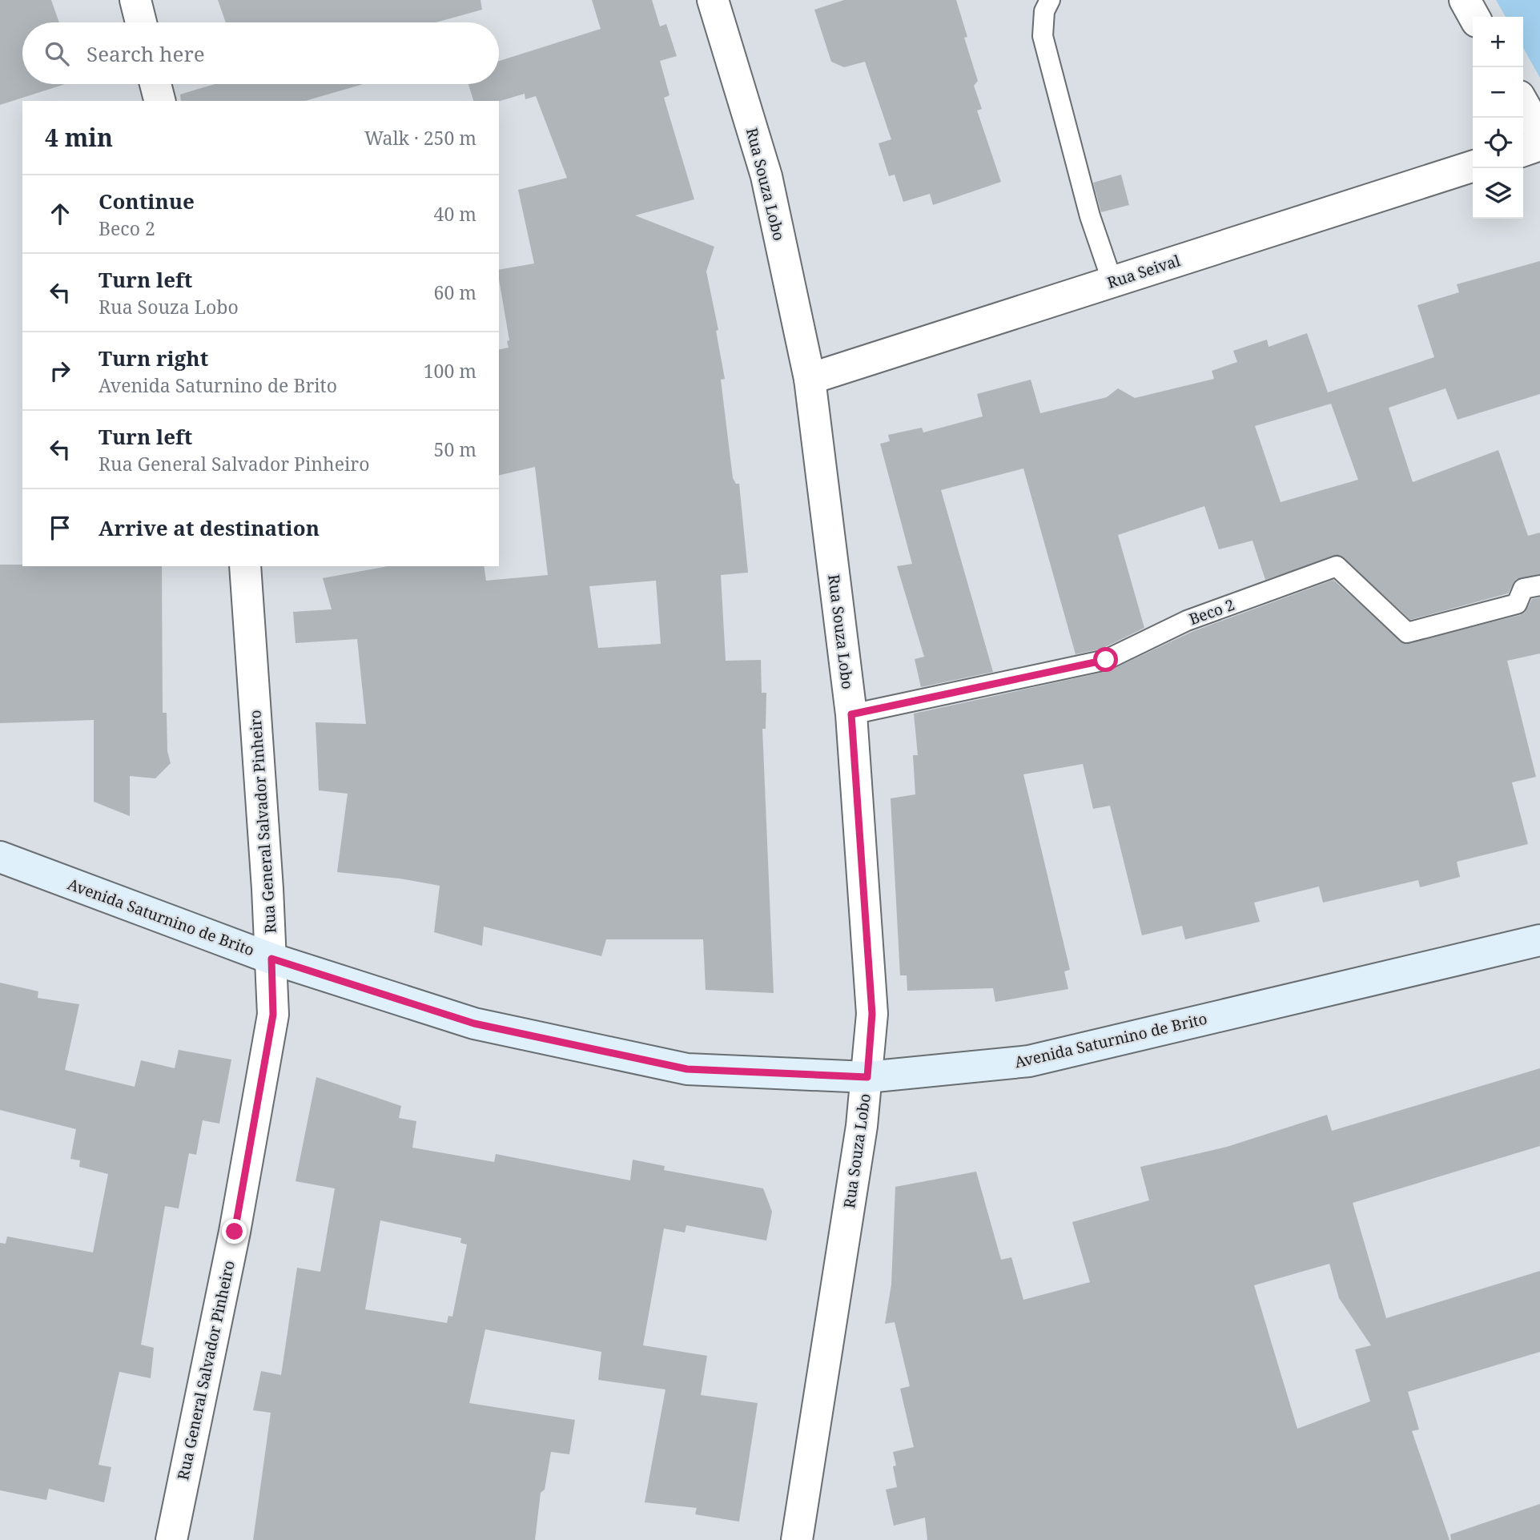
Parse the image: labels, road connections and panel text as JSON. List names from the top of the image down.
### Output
{
  "streets": {
    "main road": ["Avenida Saturnino de Brito"],
    "street": ["Rua Souza Lobo", "Rua Seival", "Rua General Salvador Pinheiro"],
    "lane": ["Beco 2"]
  },
  "crossings": [
    ["Rua Souza Lobo", "Rua Seival"],
    ["Rua Souza Lobo", "Beco 2"],
    ["Rua Souza Lobo", "Avenida Saturnino de Brito"],
    ["Rua General Salvador Pinheiro", "Avenida Saturnino de Brito"]
  ],
  "page": {
    "map_buttons": ["+", "−"],
    "search": "Search here",
    "heading": ["4 min", "Walk · 250 m"],
    "list": [
      ["Continue", "Beco 2", "40 m"],
      ["Turn left", "Rua Souza Lobo", "60 m"],
      ["Turn right", "Avenida Saturnino de Brito", "100 m"],
      ["Turn left", "Rua General Salvador Pinheiro", "50 m"],
      "Arrive at destination"
    ]
  }
}
